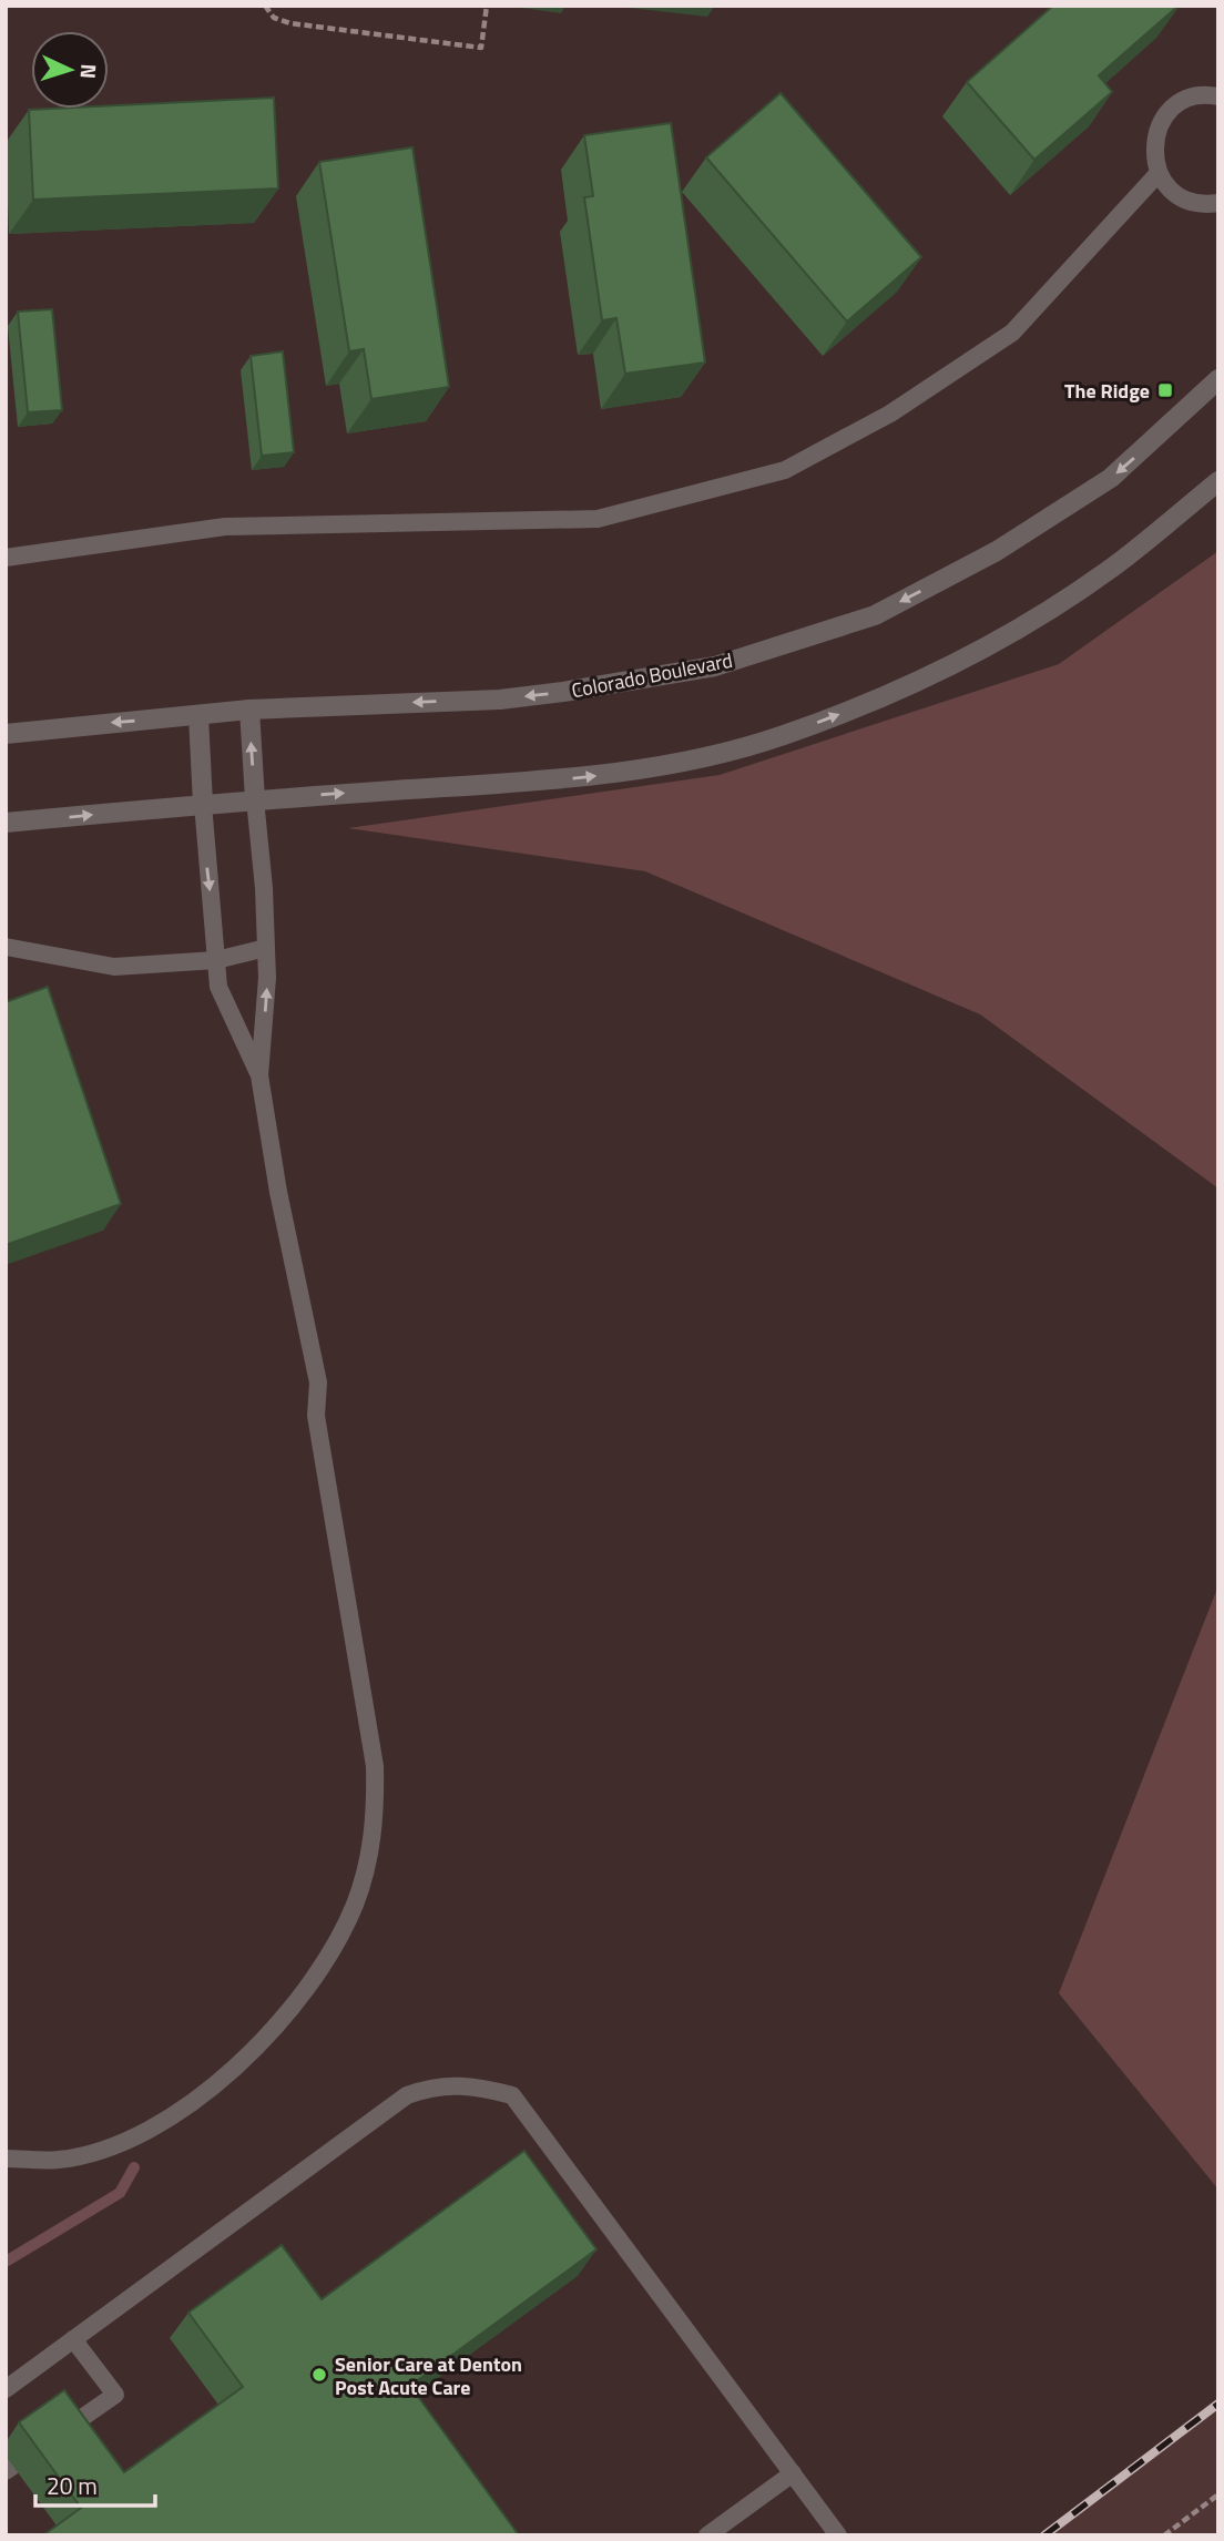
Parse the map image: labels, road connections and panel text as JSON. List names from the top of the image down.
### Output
{
  "streets": {
    "street": ["Colorado Boulevard"]
  },
  "places": {
    "transit": ["The Ridge"],
    "other": ["Senior Care at Denton Post Acute Care"]
  },
  "scale_bar": "20 m",
  "north": "right"
}
